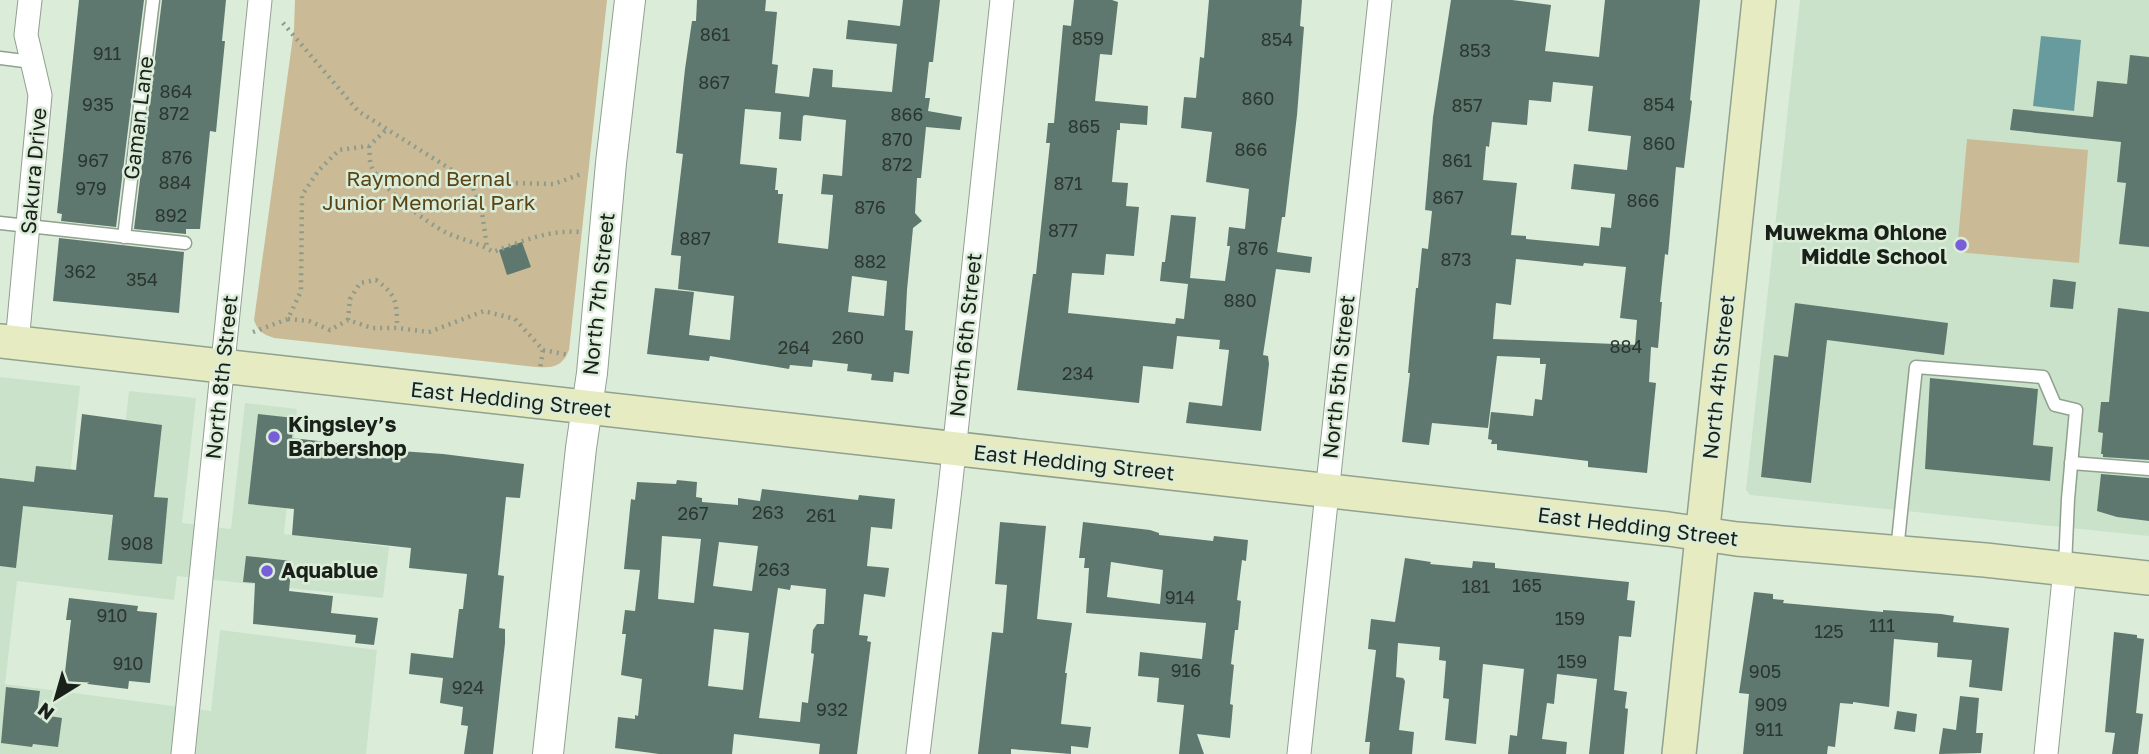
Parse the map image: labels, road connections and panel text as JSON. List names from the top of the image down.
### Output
{
  "streets": {
    "main road": ["North 4th Street", "East Hedding Street"],
    "street": [
      "Sakura Drive",
      "North 7th Street",
      "North 6th Street",
      "North 8th Street",
      "North 5th Street"
    ],
    "lane": ["Gaman Lane"]
  },
  "crossings": [
    ["Sakura Drive", "East Hedding Street"],
    ["North 7th Street", "East Hedding Street"],
    ["North 6th Street", "East Hedding Street"],
    ["North 8th Street", "East Hedding Street"],
    ["North 5th Street", "East Hedding Street"],
    ["North 4th Street", "East Hedding Street"]
  ],
  "parks": ["Raymond Bernal Junior Memorial Park"],
  "places": ["Muwekma Ohlone Middle School", "Kingsley’s Barbershop", "Aquablue"],
  "house_numbers": [
    "861",
    "859",
    "854",
    "853",
    "911",
    "867",
    "864",
    "860",
    "935",
    "854",
    "857",
    "872",
    "866",
    "865",
    "870",
    "860",
    "866",
    "876",
    "967",
    "861",
    "872",
    "884",
    "871",
    "979",
    "867",
    "866",
    "876",
    "892",
    "877",
    "887",
    "876",
    "873",
    "882",
    "362",
    "354",
    "880",
    "260",
    "884",
    "264",
    "234",
    "263",
    "267",
    "261",
    "908",
    "263",
    "165",
    "181",
    "914",
    "910",
    "159",
    "111",
    "125",
    "159",
    "910",
    "916",
    "905",
    "924",
    "909",
    "932",
    "911"
  ],
  "north": "bottom left"
}
